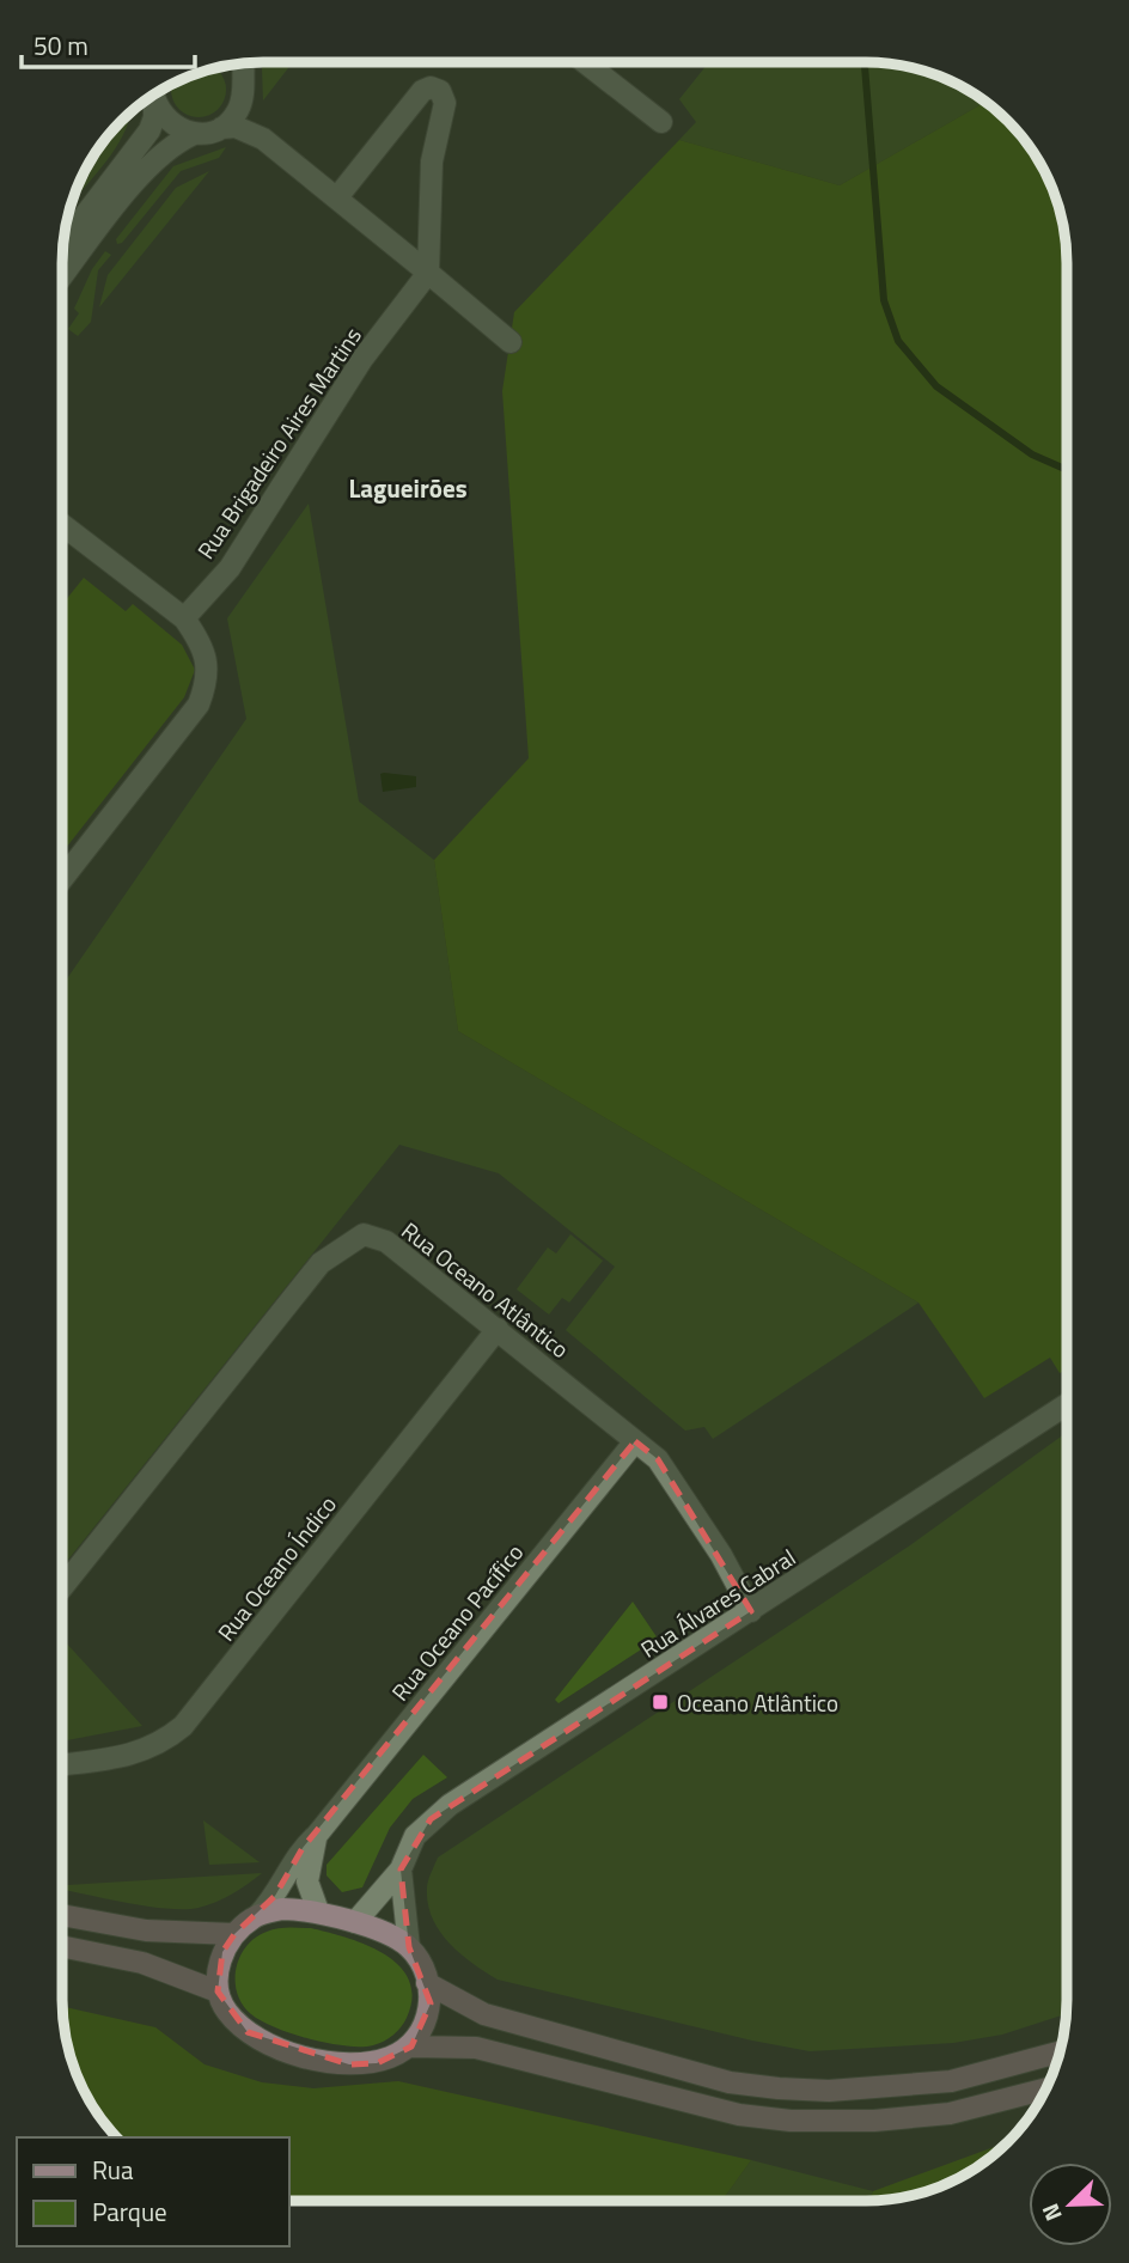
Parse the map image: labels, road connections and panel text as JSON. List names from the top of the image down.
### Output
{
  "streets": {
    "street": [
      "Rua Brigadeiro Aires Martins",
      "Rua Oceano Atlântico",
      "Rua Oceano Índico",
      "Rua Álvares Cabral",
      "Rua Oceano Pacífico"
    ]
  },
  "crossings": [
    ["Rua Oceano Atlântico", "Rua Oceano Índico"],
    ["Rua Oceano Atlântico", "Rua Álvares Cabral"],
    ["Rua Oceano Atlântico", "Rua Oceano Pacífico"],
    ["Rua Álvares Cabral", "Rua Oceano Pacífico"]
  ],
  "districts": ["Lagueirões"],
  "places": {
    "transit": ["Oceano Atlântico"]
  },
  "legend": ["Rua", "Parque"],
  "scale_bar": "50 m",
  "north": "bottom left"
}
